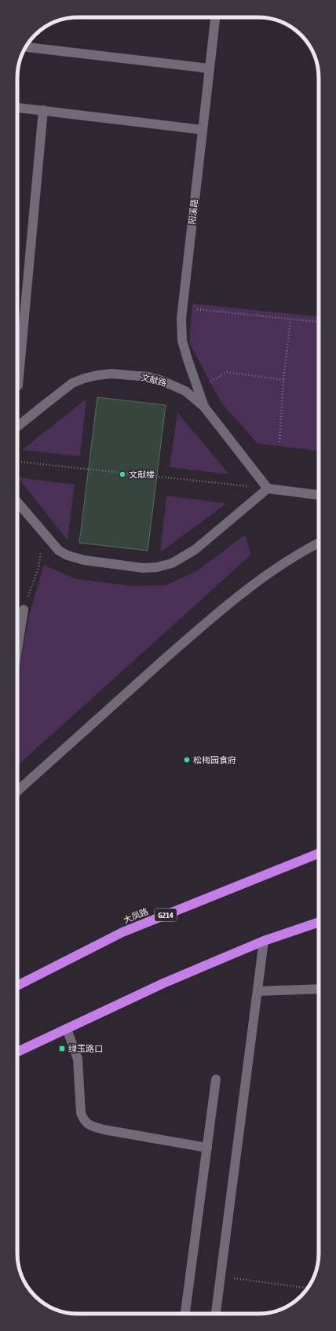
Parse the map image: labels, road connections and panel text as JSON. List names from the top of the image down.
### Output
{
  "streets": {
    "highway": ["G214", "大凤路"],
    "street": ["阳溪路", "文献路"]
  },
  "crossings": [
    ["阳溪路", "文献路"]
  ],
  "places": {
    "other": ["文献楼", "松梅园食府"],
    "transit": ["绿玉路口"]
  }
}
